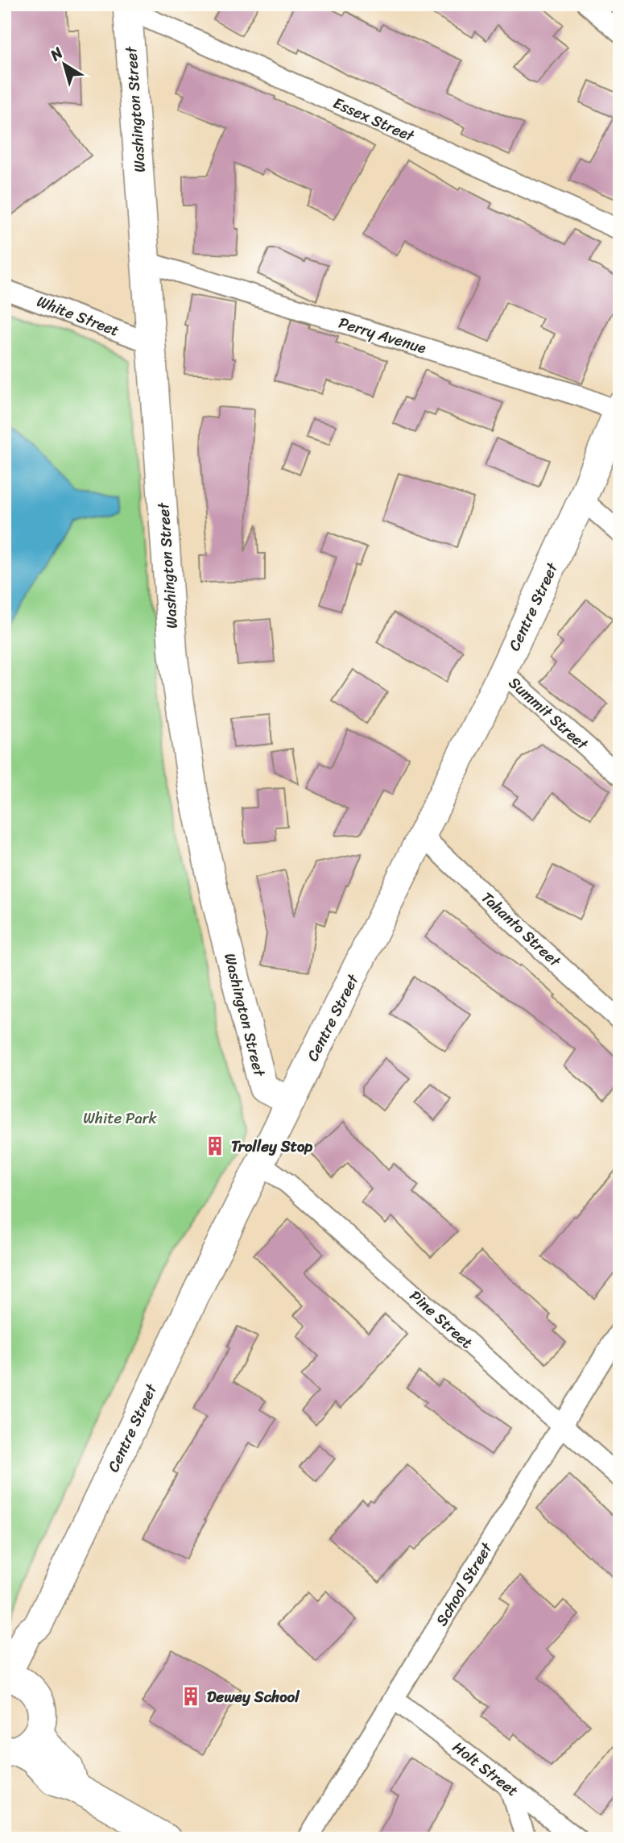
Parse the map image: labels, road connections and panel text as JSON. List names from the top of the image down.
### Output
{
  "streets": {
    "street": [
      "Washington Street",
      "Essex Street",
      "White Street",
      "Perry Avenue",
      "Centre Street",
      "Summit Street",
      "Tahanto Street",
      "Pine Street",
      "School Street",
      "Holt Street"
    ]
  },
  "crossings": [
    ["Washington Street", "Essex Street"],
    ["Washington Street", "White Street"],
    ["Washington Street", "Perry Avenue"],
    ["Washington Street", "Centre Street"],
    ["Perry Avenue", "Centre Street"],
    ["Centre Street", "Summit Street"],
    ["Centre Street", "Tahanto Street"],
    ["Centre Street", "Pine Street"],
    ["Pine Street", "School Street"],
    ["School Street", "Holt Street"]
  ],
  "parks": ["White Park"],
  "places": {
    "building": ["Trolley Stop", "Dewey School"]
  },
  "north": "top left"
}
